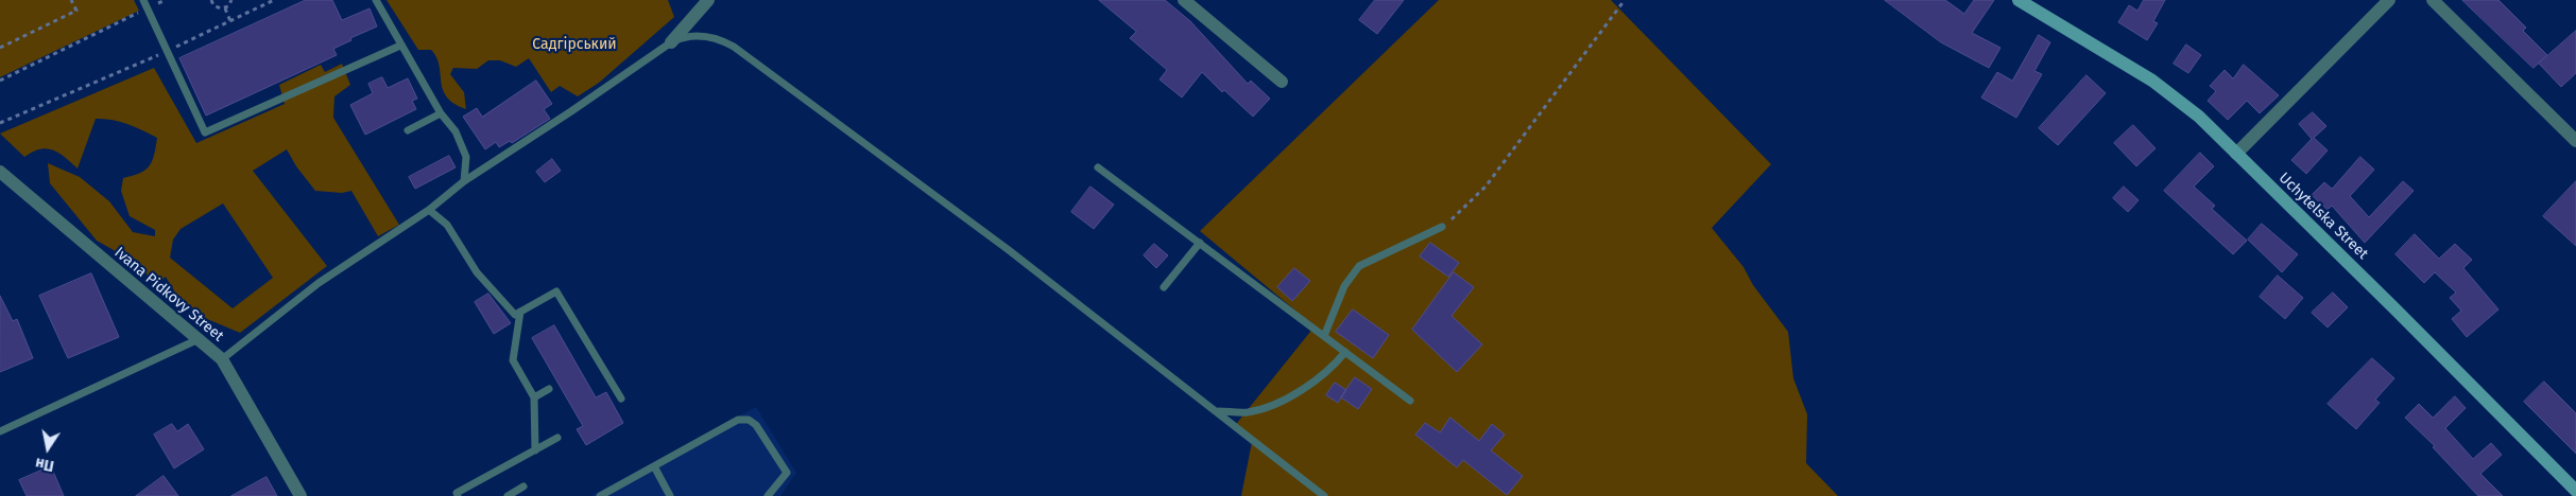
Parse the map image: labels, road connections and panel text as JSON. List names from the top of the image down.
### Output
{
  "streets": {
    "main road": ["Uchytelska Street"],
    "street": ["Ivana Pidkovy Street"]
  },
  "parks": ["Садгірський"],
  "north": "bottom"
}
